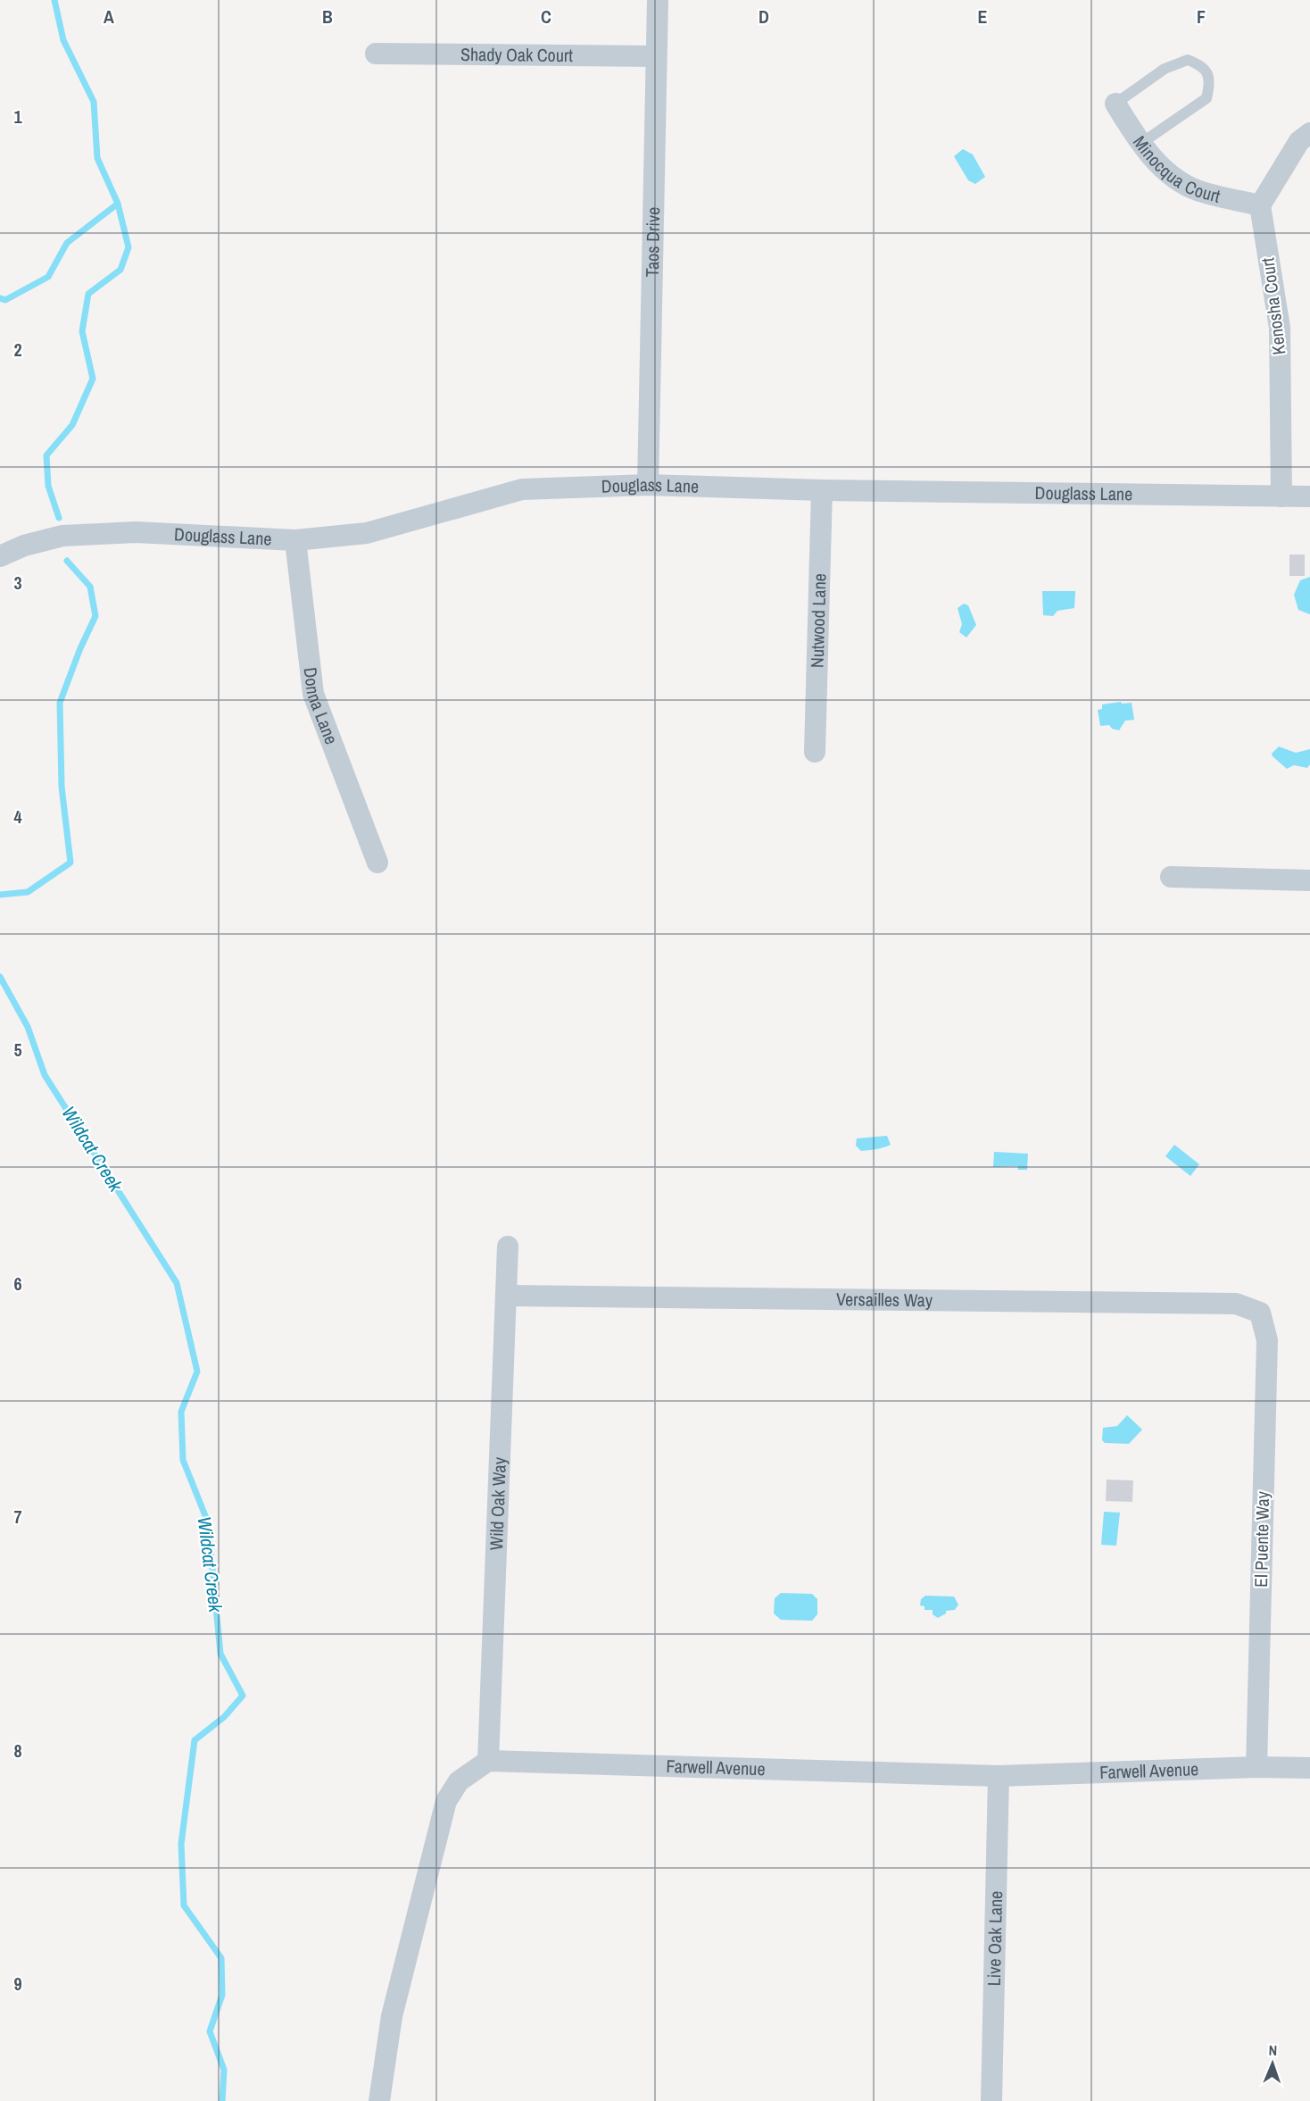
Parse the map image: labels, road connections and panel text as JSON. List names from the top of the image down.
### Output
{
  "streets": {
    "street": [
      "Shady Oak Court",
      "Minocqua Court",
      "Taos Drive",
      "Kenosha Court",
      "Douglass Lane",
      "Nutwood Lane",
      "Donna Lane",
      "Versailles Way",
      "Wild Oak Way",
      "El Puente Way",
      "Farwell Avenue",
      "Live Oak Lane"
    ]
  },
  "crossings": [
    ["Shady Oak Court", "Taos Drive"],
    ["Minocqua Court", "Kenosha Court"],
    ["Taos Drive", "Douglass Lane"],
    ["Kenosha Court", "Douglass Lane"],
    ["Douglass Lane", "Nutwood Lane"],
    ["Douglass Lane", "Donna Lane"],
    ["Versailles Way", "Wild Oak Way"],
    ["Versailles Way", "El Puente Way"],
    ["Wild Oak Way", "Farwell Avenue"],
    ["El Puente Way", "Farwell Avenue"],
    ["Farwell Avenue", "Live Oak Lane"]
  ],
  "water": ["Wildcat Creek"],
  "north": "top",
  "grid": {
    "columns": [
      "A",
      "B",
      "C",
      "D",
      "E",
      "F"
    ],
    "rows": [
      "1",
      "2",
      "3",
      "4",
      "5",
      "6",
      "7",
      "8",
      "9"
    ]
  }
}
